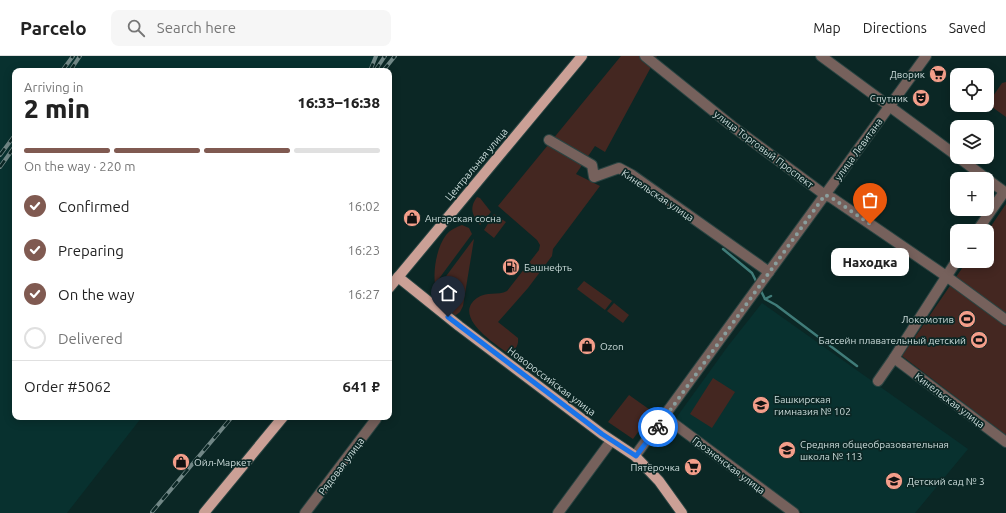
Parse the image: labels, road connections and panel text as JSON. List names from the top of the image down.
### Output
{
  "streets": {
    "main road": ["Центральная улица", "Новороссийская улица"],
    "street": [
      "улица Торговый Проспект",
      "улица Левитана",
      "Кинельская улица",
      "Грозненская улица",
      "Рядовая улица"
    ]
  },
  "crossings": [
    ["улица Торговый Проспект", "улица Левитана"],
    ["улица Левитана", "Кинельская улица"],
    ["улица Левитана", "Новороссийская улица"],
    ["улица Левитана", "Грозненская улица"],
    ["Центральная улица", "Новороссийская улица"]
  ],
  "places": {
    "supermarket": ["Дворик", "Пятёрочка"],
    "theatre": ["Спутник"],
    "shop": ["Ангарская сосна", "Ozon", "Ойл-Маркет"],
    "other": ["Находка"],
    "fuel station": ["Башнефть"],
    "sports": ["Локомотив", "Бассейн плавательный детский"],
    "school or university": ["Башкирская гимназия № 102", "Средняя общеобразовательная школа № 113", "Детский сад № 3"]
  },
  "page": {
    "header": "Parcelo",
    "search": "Search here",
    "nav": ["Map", "Directions", "Saved"],
    "map_buttons": ["+", "−"],
    "heading": ["2 min", "Arriving in", "16:33–16:38"],
    "panel": ["Order #5062", "641 ₽"],
    "bar": "On the way · 220 m",
    "list": [
      ["Confirmed", "16:02"],
      ["Preparing", "16:23"],
      ["On the way", "16:27"],
      "Delivered"
    ],
    "bubble": "Находка"
  }
}
